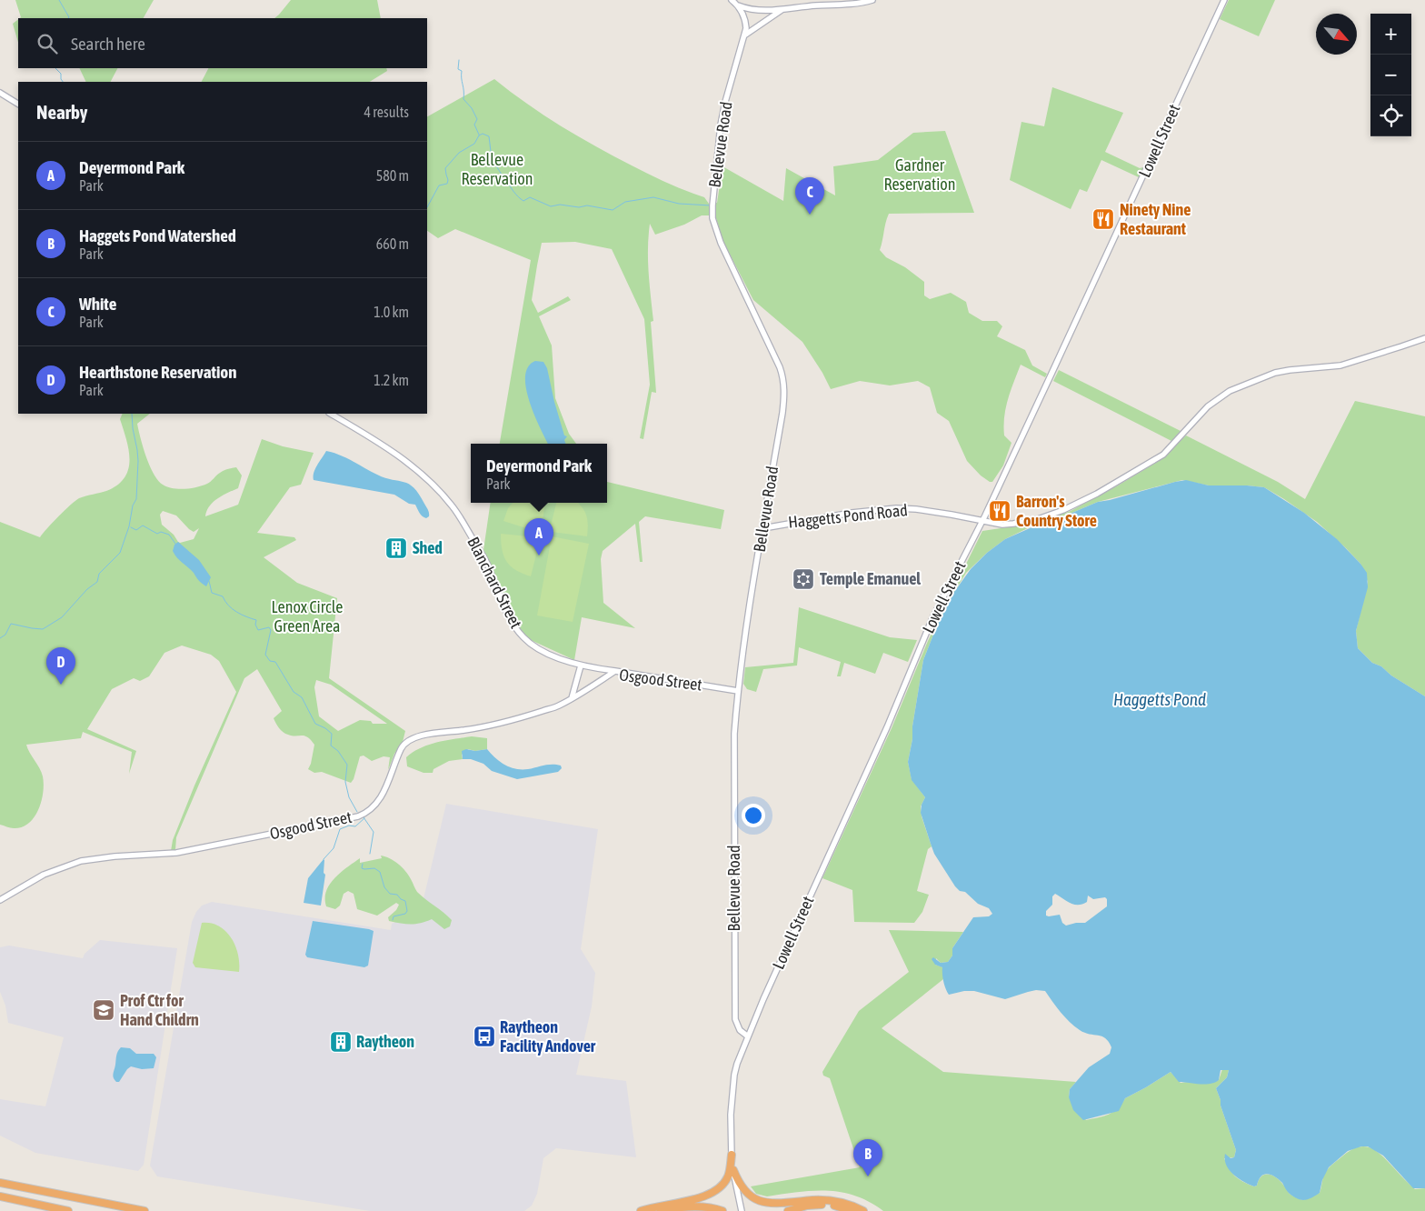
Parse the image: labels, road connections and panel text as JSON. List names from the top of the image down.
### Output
{
  "streets": {
    "street": [
      "Lowell Street",
      "Bellevue Road",
      "Haggetts Pond Road",
      "Blanchard Street",
      "Osgood Street"
    ]
  },
  "crossings": [
    ["Lowell Street", "Bellevue Road"],
    ["Lowell Street", "Haggetts Pond Road"],
    ["Bellevue Road", "Haggetts Pond Road"],
    ["Bellevue Road", "Osgood Street"],
    ["Blanchard Street", "Osgood Street"]
  ],
  "water": ["Haggetts Pond"],
  "parks": ["Bellevue Reservation", "Gardner Reservation", "Lenox Circle Green Area"],
  "places": {
    "restaurant": ["Ninety Nine Restaurant", "Barron's Country Store"],
    "building": ["Shed", "Raytheon"],
    "synagogue": ["Temple Emanuel"],
    "school or university": ["Prof Ctr for Hand Childrn"],
    "bus stop": ["Raytheon Facility Andover"]
  },
  "north": "bottom right",
  "page": {
    "map_buttons": ["+", "−"],
    "search": "Search here",
    "heading": ["Nearby", "4 results"],
    "list": [
      {
        "mark": "A",
        "name": "Deyermond Park",
        "note": "Park",
        "value": "580 m"
      },
      {
        "mark": "B",
        "name": "Haggets Pond Watershed",
        "note": "Park",
        "value": "660 m"
      },
      {
        "mark": "C",
        "name": "White",
        "note": "Park",
        "value": "1.0 km"
      },
      {
        "mark": "D",
        "name": "Hearthstone Reservation",
        "note": "Park",
        "value": "1.2 km"
      }
    ],
    "pins": [
      "C",
      "A",
      "D",
      "B"
    ],
    "popup": ["Deyermond Park", "Park"]
  }
}
